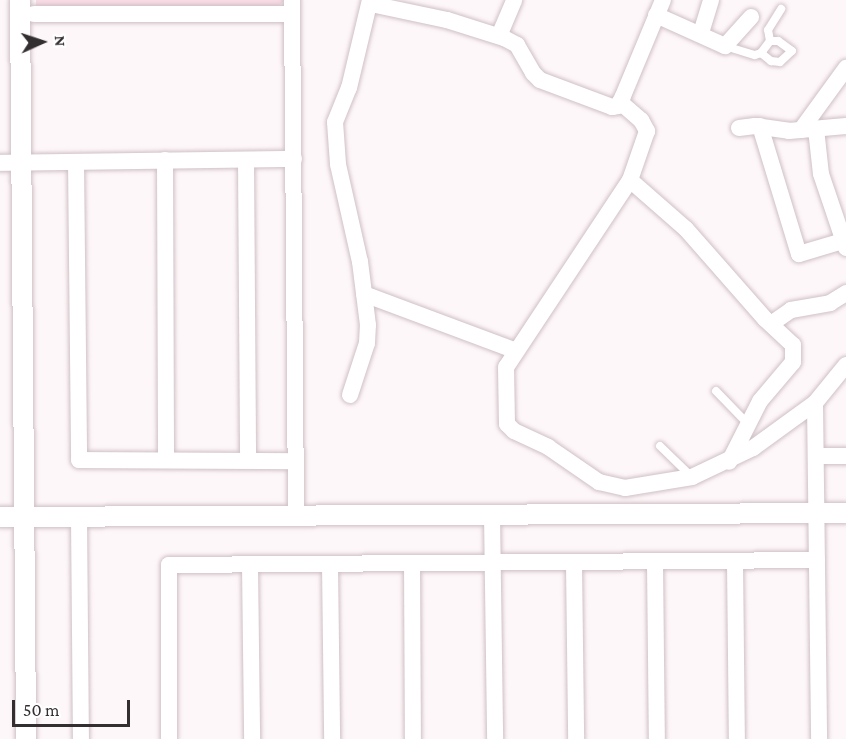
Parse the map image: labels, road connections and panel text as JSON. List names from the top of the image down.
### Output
{
  "scale_bar": "50 m",
  "north": "right"
}
